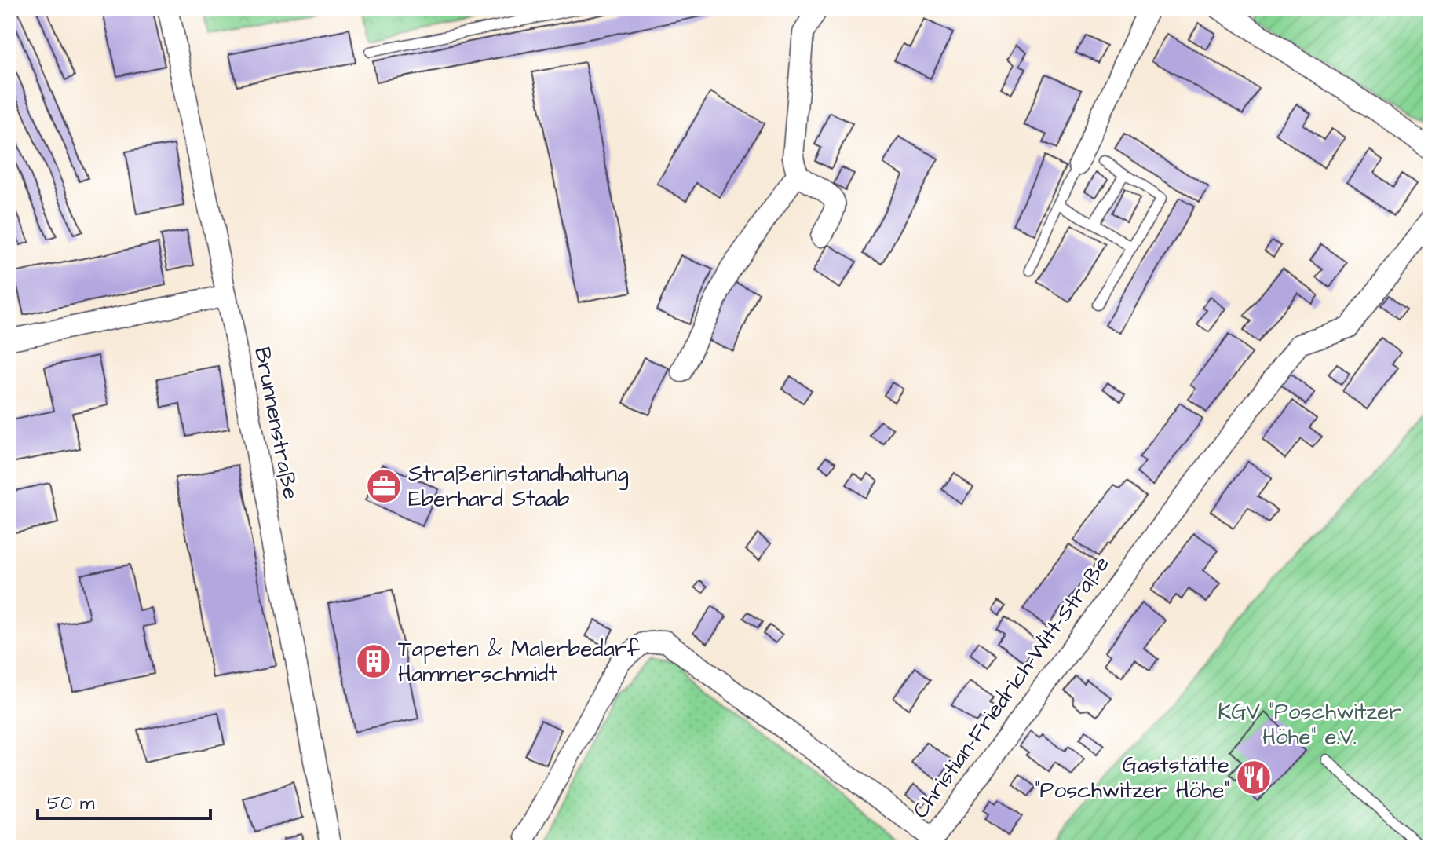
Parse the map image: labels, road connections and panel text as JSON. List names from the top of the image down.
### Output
{
  "streets": {
    "street": ["Brunnenstraße", "Christian-Friedrich-Witt-Straße"]
  },
  "parks": ["KGV \"Poschwitzer Höhe\" e.V."],
  "places": {
    "office": ["Straßeninstandhaltung Eberhard Staab"],
    "building": ["Tapeten & Malerbedarf Hammerschmidt"],
    "restaurant": ["Gaststätte \"Poschwitzer Höhe\""]
  },
  "scale_bar": "50 m"
}
